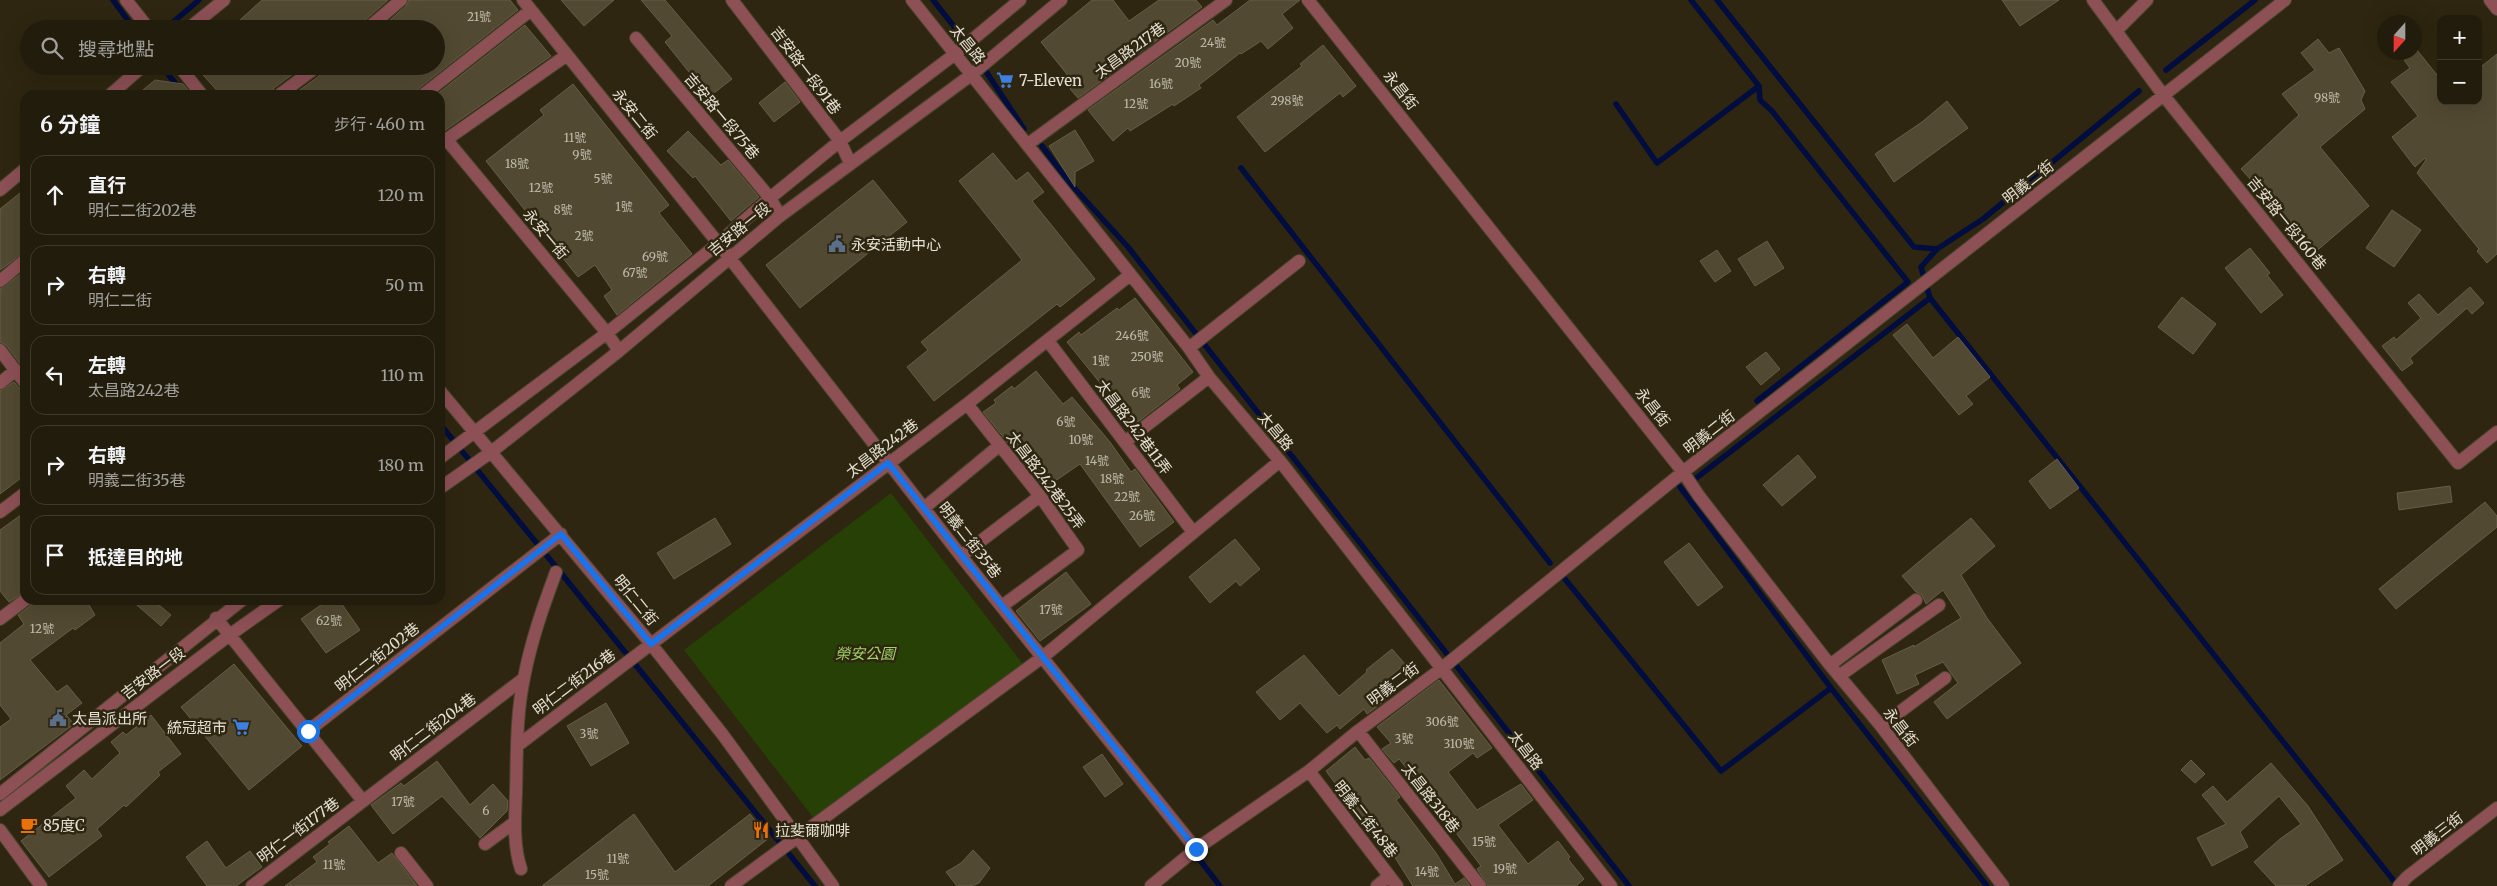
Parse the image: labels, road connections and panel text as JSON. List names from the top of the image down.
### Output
{
  "streets": {
    "street": [
      "太昌路",
      "太昌路217巷",
      "吉安路一段91巷",
      "永昌街",
      "永安二街",
      "吉安路一段75巷",
      "明義二街",
      "吉安路一段160巷",
      "吉安路一段",
      "永安一街",
      "太昌路242巷11弄",
      "太昌路242巷",
      "太昌路242巷25弄",
      "明義二街35巷",
      "明仁二街",
      "明仁二街202巷",
      "明仁二街216巷",
      "明仁二街204巷",
      "太昌路318巷",
      "明義二街48巷",
      "明仁一街177巷",
      "明義三街"
    ]
  },
  "crossings": [
    ["太昌路", "太昌路217巷"],
    ["太昌路", "明義二街"],
    ["太昌路", "吉安路一段"],
    ["太昌路", "太昌路242巷"],
    ["吉安路一段91巷", "吉安路一段"],
    ["永昌街", "明義二街"],
    ["永安二街", "吉安路一段"],
    ["永安二街", "明義二街35巷"],
    ["吉安路一段75巷", "吉安路一段"],
    ["明義二街", "吉安路一段160巷"],
    ["明義二街", "明義二街35巷"],
    ["明義二街", "太昌路318巷"],
    ["明義二街", "明義二街48巷"],
    ["吉安路一段", "永安一街"],
    ["吉安路一段", "明義二街35巷"],
    ["吉安路一段", "明仁二街"],
    ["太昌路242巷11弄", "太昌路242巷"],
    ["太昌路242巷", "太昌路242巷25弄"],
    ["太昌路242巷", "明義二街35巷"],
    ["太昌路242巷", "明仁二街"],
    ["太昌路242巷", "明仁二街216巷"],
    ["太昌路242巷25弄", "明義二街35巷"],
    ["明仁二街", "明仁二街202巷"],
    ["明仁二街", "明仁二街216巷"],
    ["明仁二街204巷", "明仁一街177巷"]
  ],
  "parks": ["榮安公園"],
  "places": {
    "supermarket": ["7-Eleven", "統冠超市"],
    "public building": ["永安活動中心", "太昌派出所"],
    "cafe": ["85度C"],
    "restaurant": ["拉斐爾咖啡"]
  },
  "house_numbers": [
    "21號",
    "24號",
    "20號",
    "16號",
    "98號",
    "298號",
    "12號",
    "11號",
    "9號",
    "18號",
    "5號",
    "12號",
    "1號",
    "8號",
    "2號",
    "69號",
    "67號",
    "246號",
    "250號",
    "1號",
    "6號",
    "6號",
    "10號",
    "14號",
    "18號",
    "22號",
    "26號",
    "17號",
    "62號",
    "12號",
    "306號",
    "3號",
    "3號",
    "310號",
    "17號",
    "6",
    "15號",
    "11號",
    "11號",
    "19號",
    "14號",
    "15號"
  ],
  "north": "bottom",
  "page": {
    "map_buttons": ["+", "−"],
    "search": "搜尋地點",
    "heading": ["6 分鐘", "步行 · 460 m"],
    "list": [
      ["直行", "明仁二街202巷", "120 m"],
      ["右轉", "明仁二街", "50 m"],
      ["左轉", "太昌路242巷", "110 m"],
      ["右轉", "明義二街35巷", "180 m"],
      "抵達目的地"
    ]
  }
}
